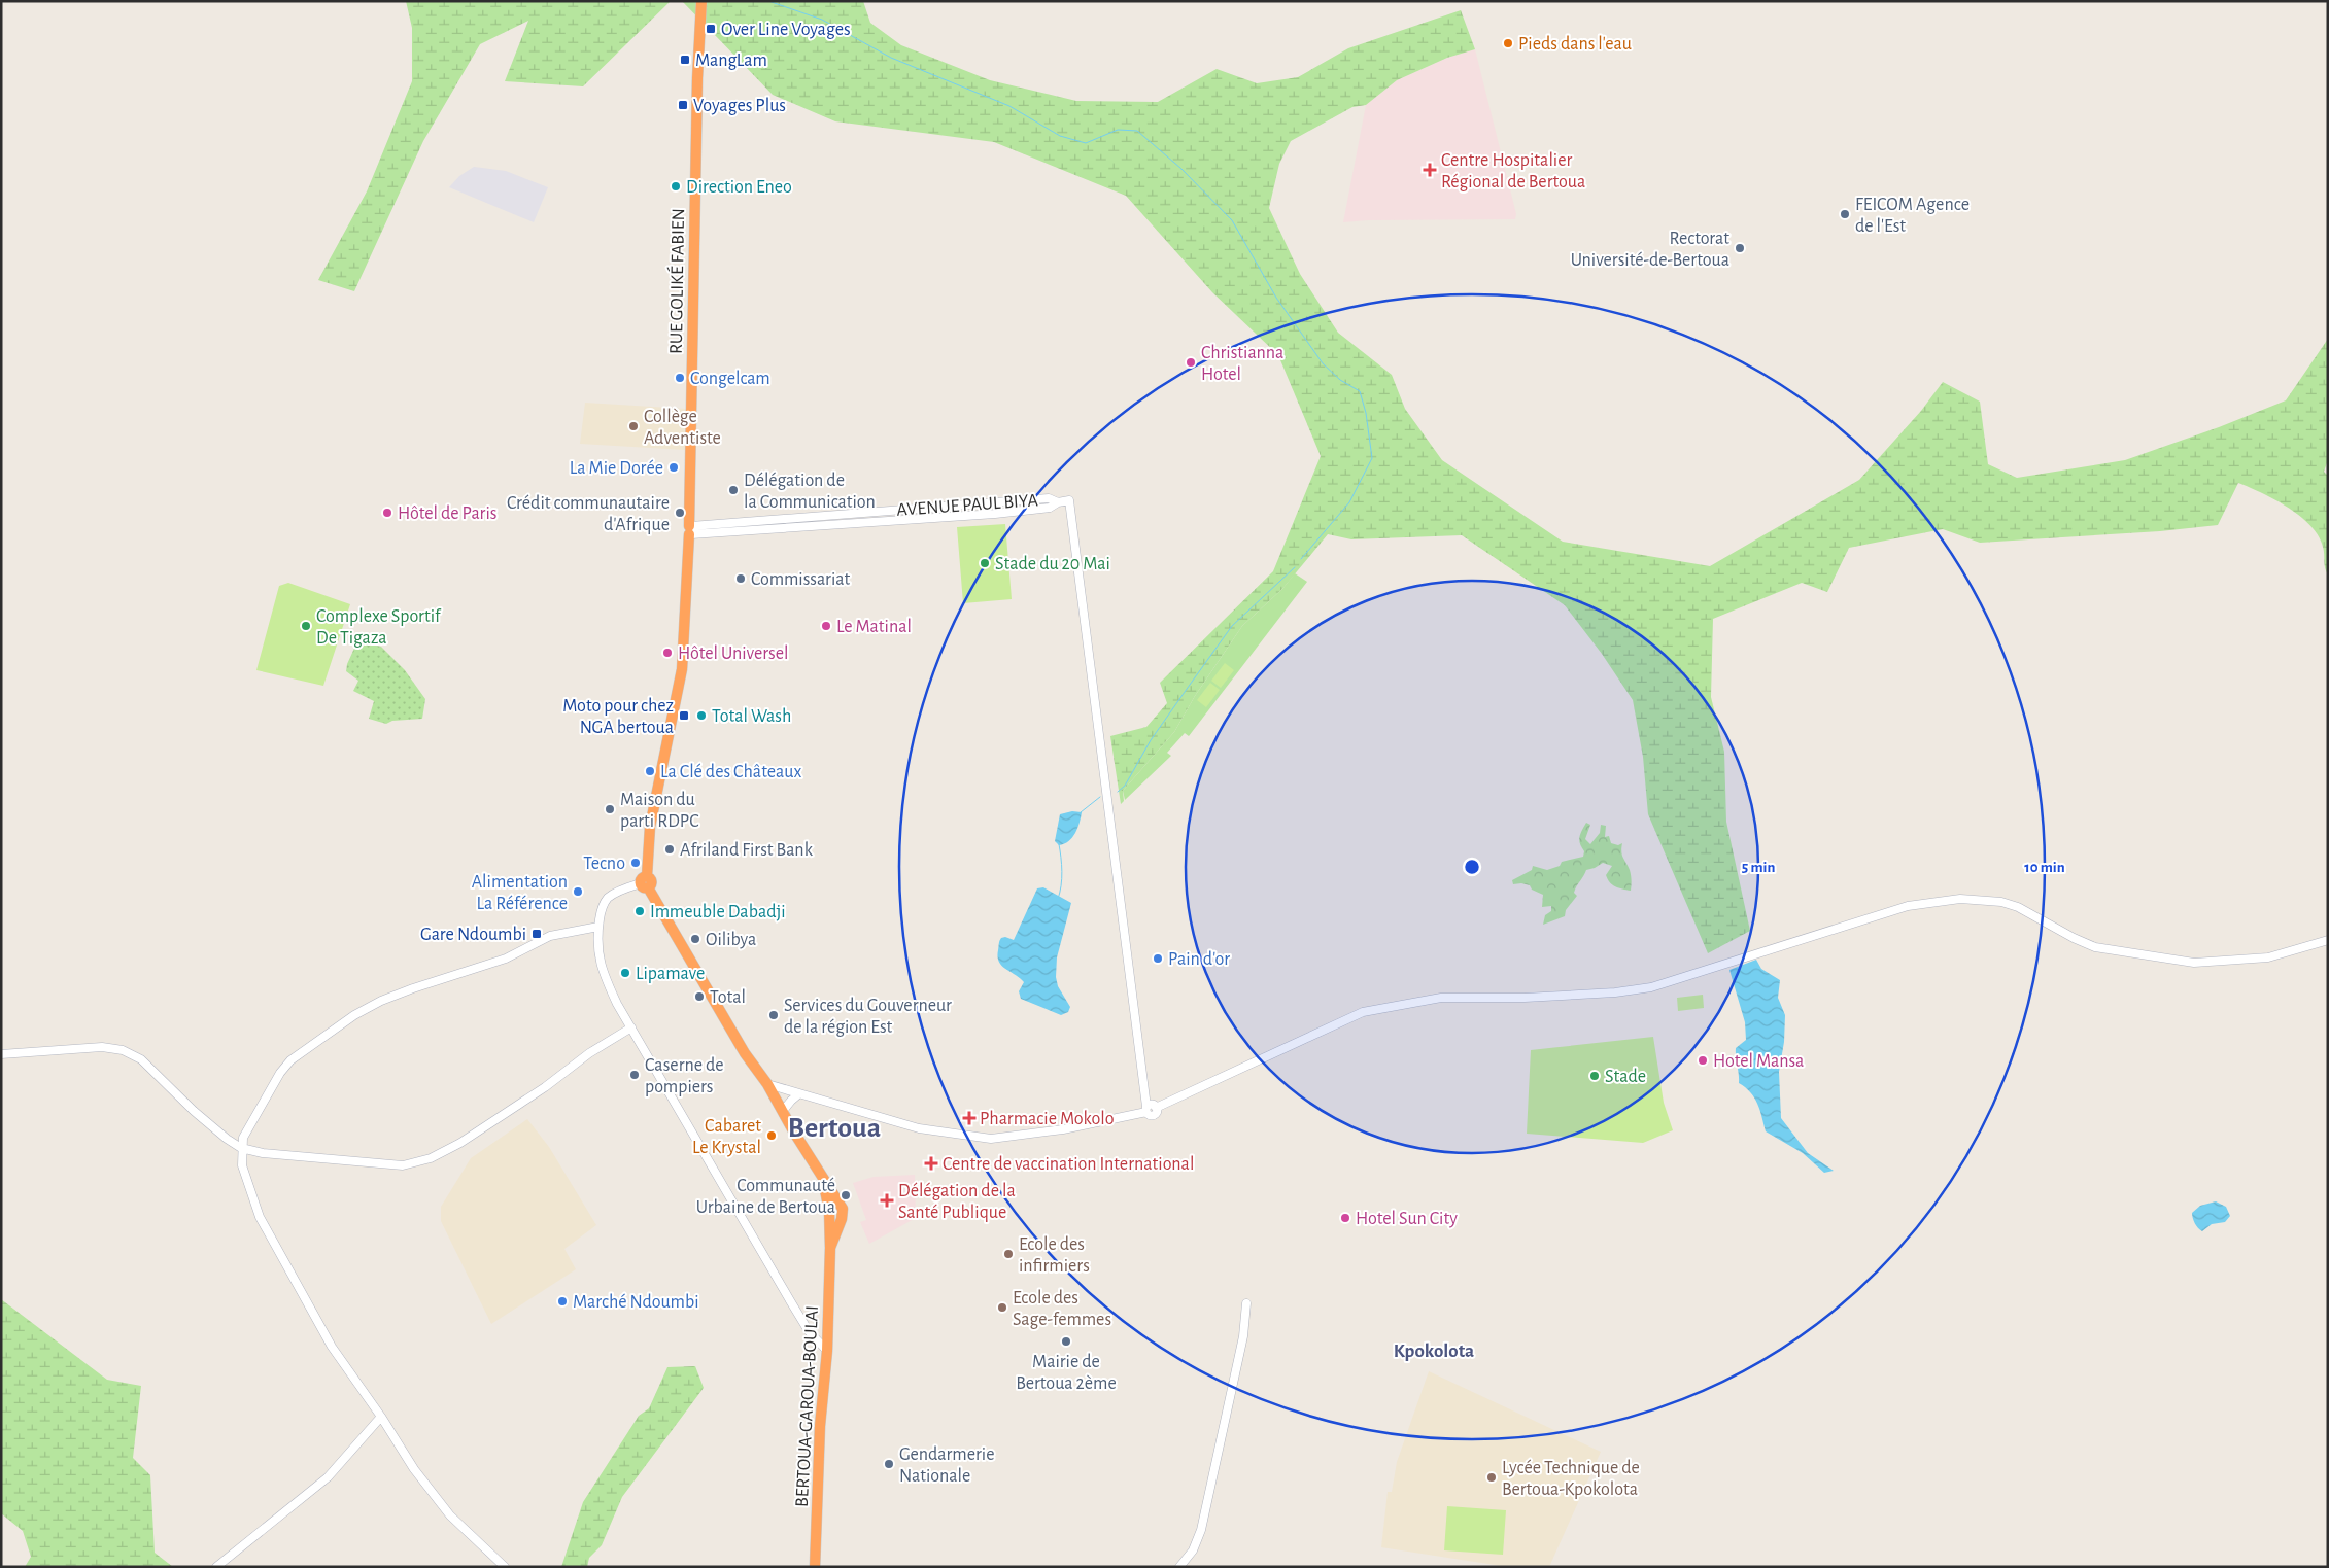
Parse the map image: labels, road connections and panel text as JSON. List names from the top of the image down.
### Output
{
  "streets": {
    "highway": ["RUE GOLIKÉ FABIEN", "BERTOUA-GAROUA-BOULAI"]
  },
  "districts": ["Bertoua", "Kpokolota"],
  "places": {
    "transit": [
      "Over Line Voyages",
      "MangLam",
      "Voyages Plus",
      "Moto pour chez NGA bertoua",
      "Gare Ndoumbi"
    ],
    "other": [
      "Pieds dans l'eau",
      "Direction Eneo",
      "FEICOM Agence de l'Est",
      "Rectorat Université-de-Bertoua",
      "Christianna Hotel",
      "Congelcam",
      "Collège Adventiste",
      "La Mie Dorée",
      "Délégation de la Communication",
      "Hôtel de Paris",
      "Crédit communautaire d'Afrique",
      "Stade du 20 Mai",
      "Commissariat",
      "Complexe Sportif De Tigaza",
      "Le Matinal",
      "Hôtel Universel",
      "Total Wash",
      "La Clé des Châteaux",
      "Maison du parti RDPC",
      "Afriland First Bank",
      "Tecno",
      "Alimentation La Référence",
      "Immeuble Dabadji",
      "Oilibya",
      "Pain d'or",
      "Lipamave",
      "Total",
      "Services du Gouverneur de la région Est",
      "Hotel Mansa",
      "Caserne de pompiers",
      "Stade",
      "Cabaret Le Krystal",
      "Communauté Urbaine de Bertoua",
      "Hotel Sun City",
      "Ecole des infirmiers",
      "Marché Ndoumbi",
      "Ecole des Sage-femmes",
      "Mairie de Bertoua 2ème",
      "Gendarmerie Nationale",
      "Lycée Technique de Bertoua-Kpokolota"
    ],
    "health": [
      "Centre Hospitalier Régional de Bertoua",
      "Pharmacie Mokolo",
      "Centre de vaccination International",
      "Délégation de la Santé Publique"
    ]
  },
  "rings": ["5 min", "10 min"]
}
